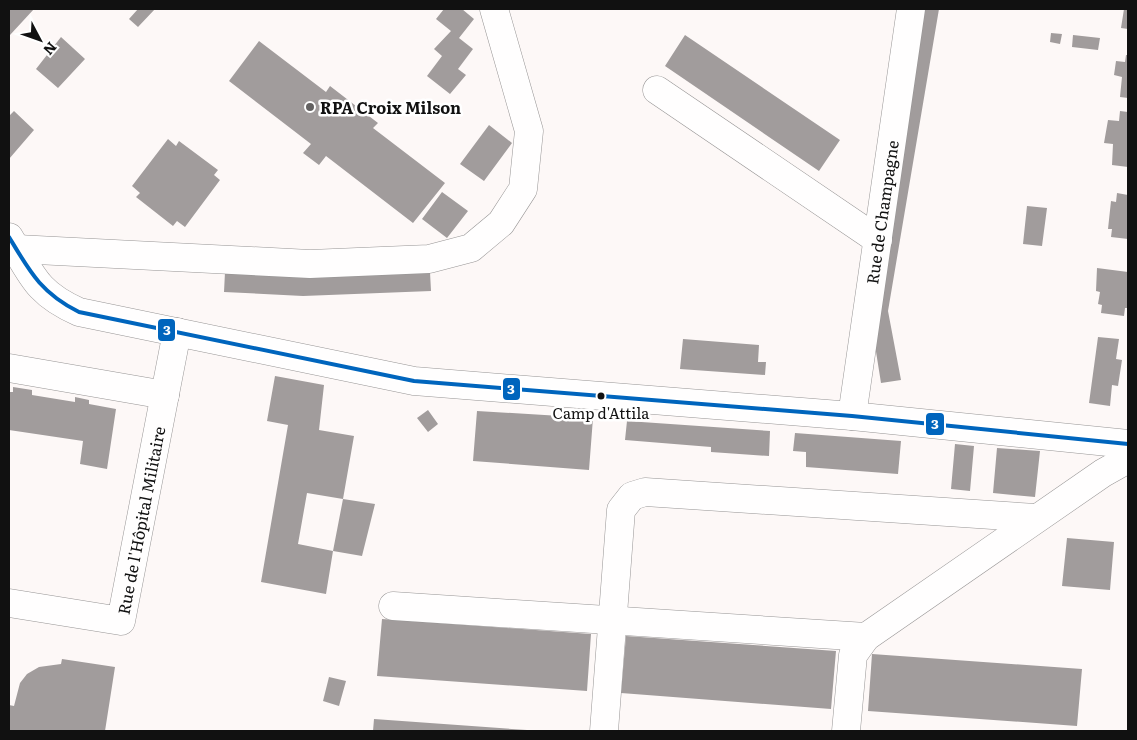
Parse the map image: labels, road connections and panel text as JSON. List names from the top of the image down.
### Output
{
  "streets": {
    "street": ["Rue de Champagne", "Rue de l'Hôpital Militaire"]
  },
  "places": ["RPA Croix Milson", "Camp d'Attila"],
  "lines": ["transit line 3"],
  "north": "bottom right"
}
